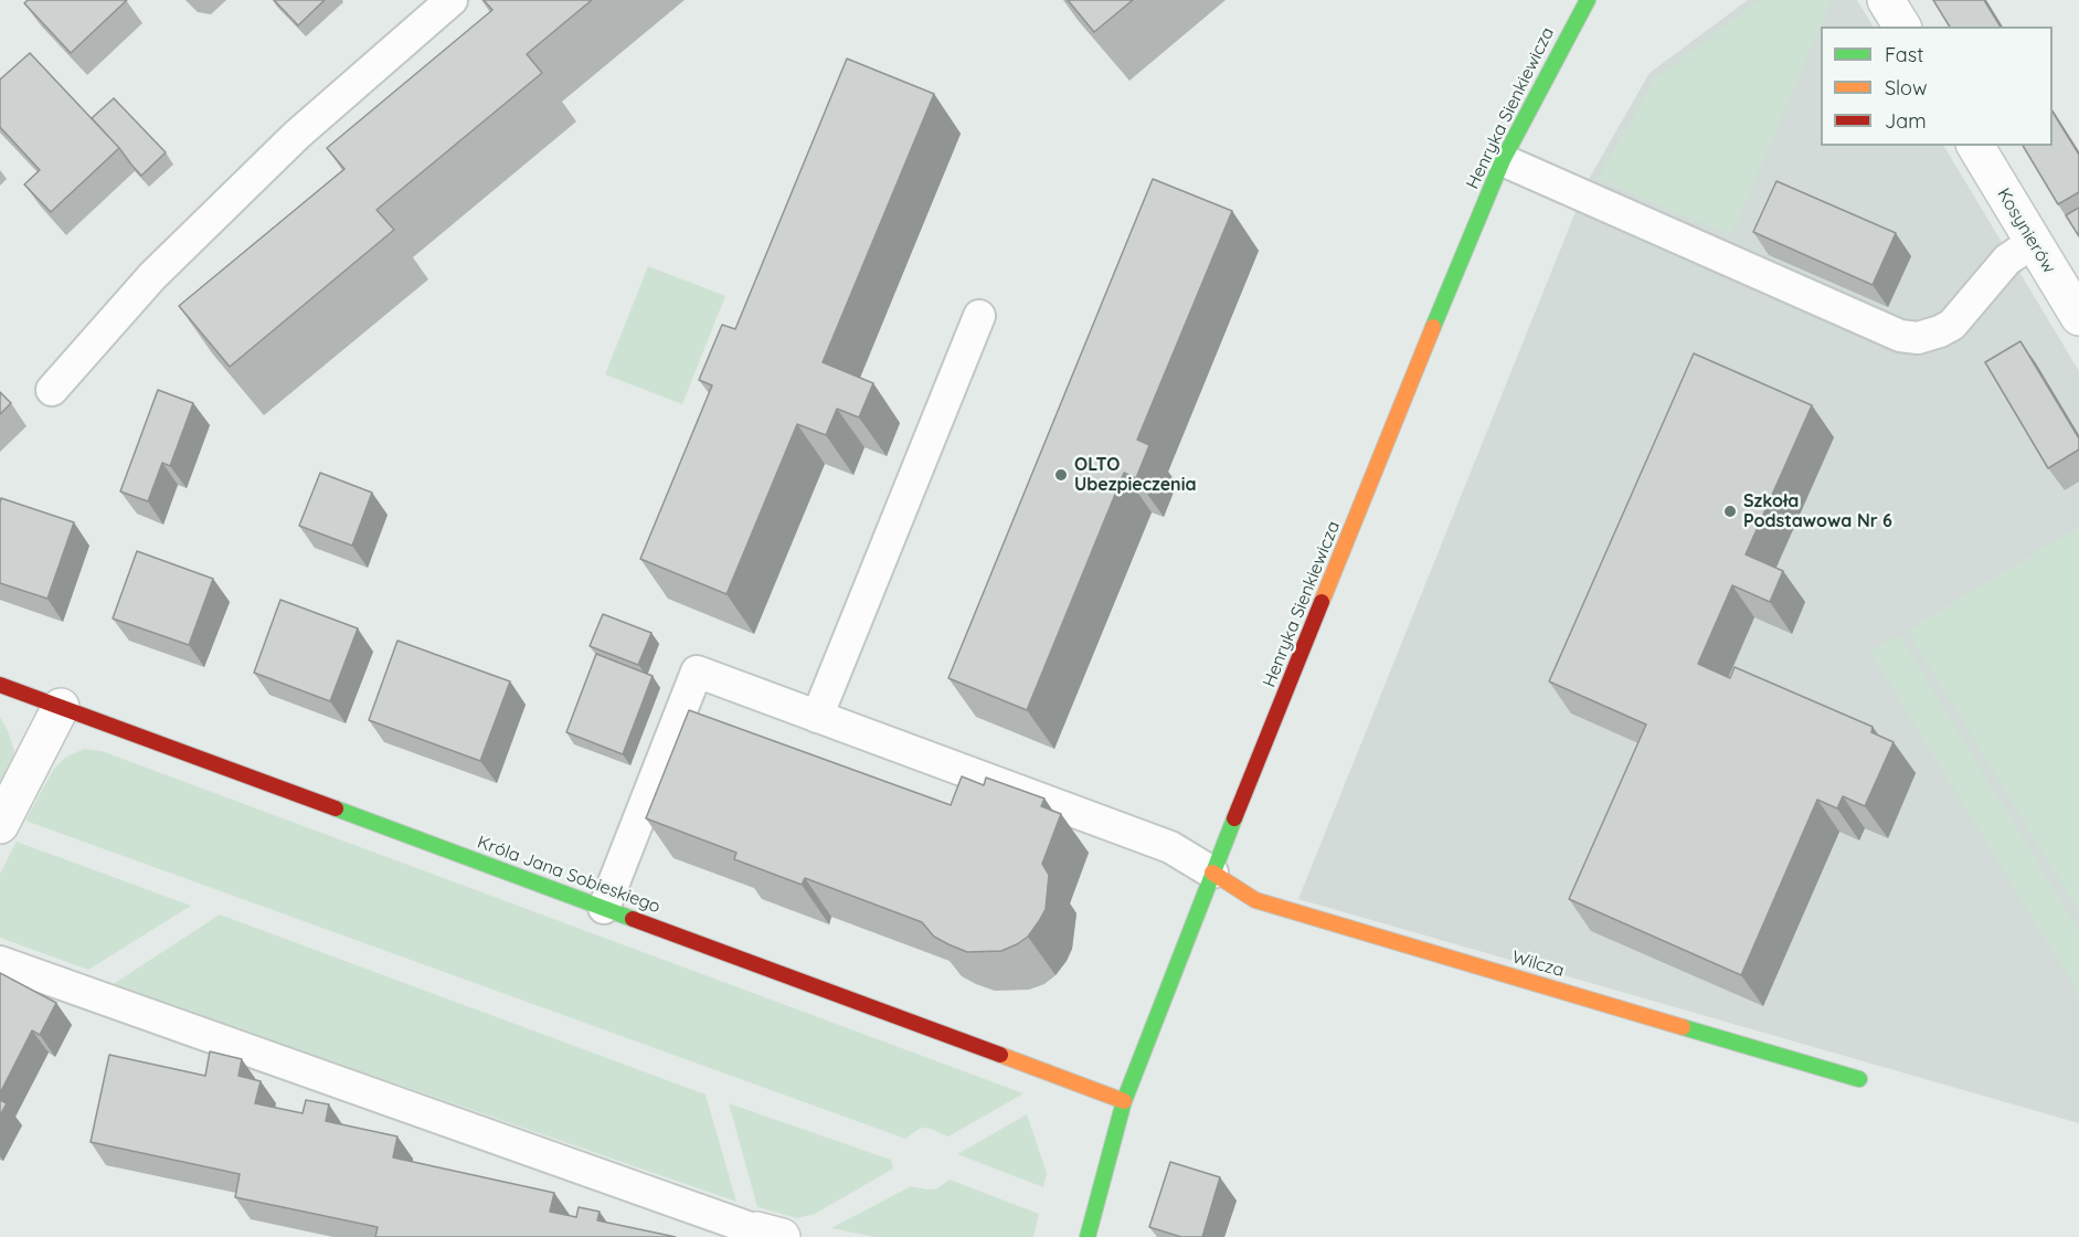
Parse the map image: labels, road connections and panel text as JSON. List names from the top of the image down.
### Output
{
  "streets": {
    "street": [
      "Henryka Sienkiewicza",
      "Kosynierów",
      "Króla Jana Sobieskiego",
      "Wilcza"
    ]
  },
  "crossings": [
    ["Henryka Sienkiewicza", "Króla Jana Sobieskiego"],
    ["Henryka Sienkiewicza", "Wilcza"]
  ],
  "places": ["OLTO Ubezpieczenia", "Szkoła Podstawowa Nr 6"],
  "legend": ["Fast", "Slow", "Jam"]
}
